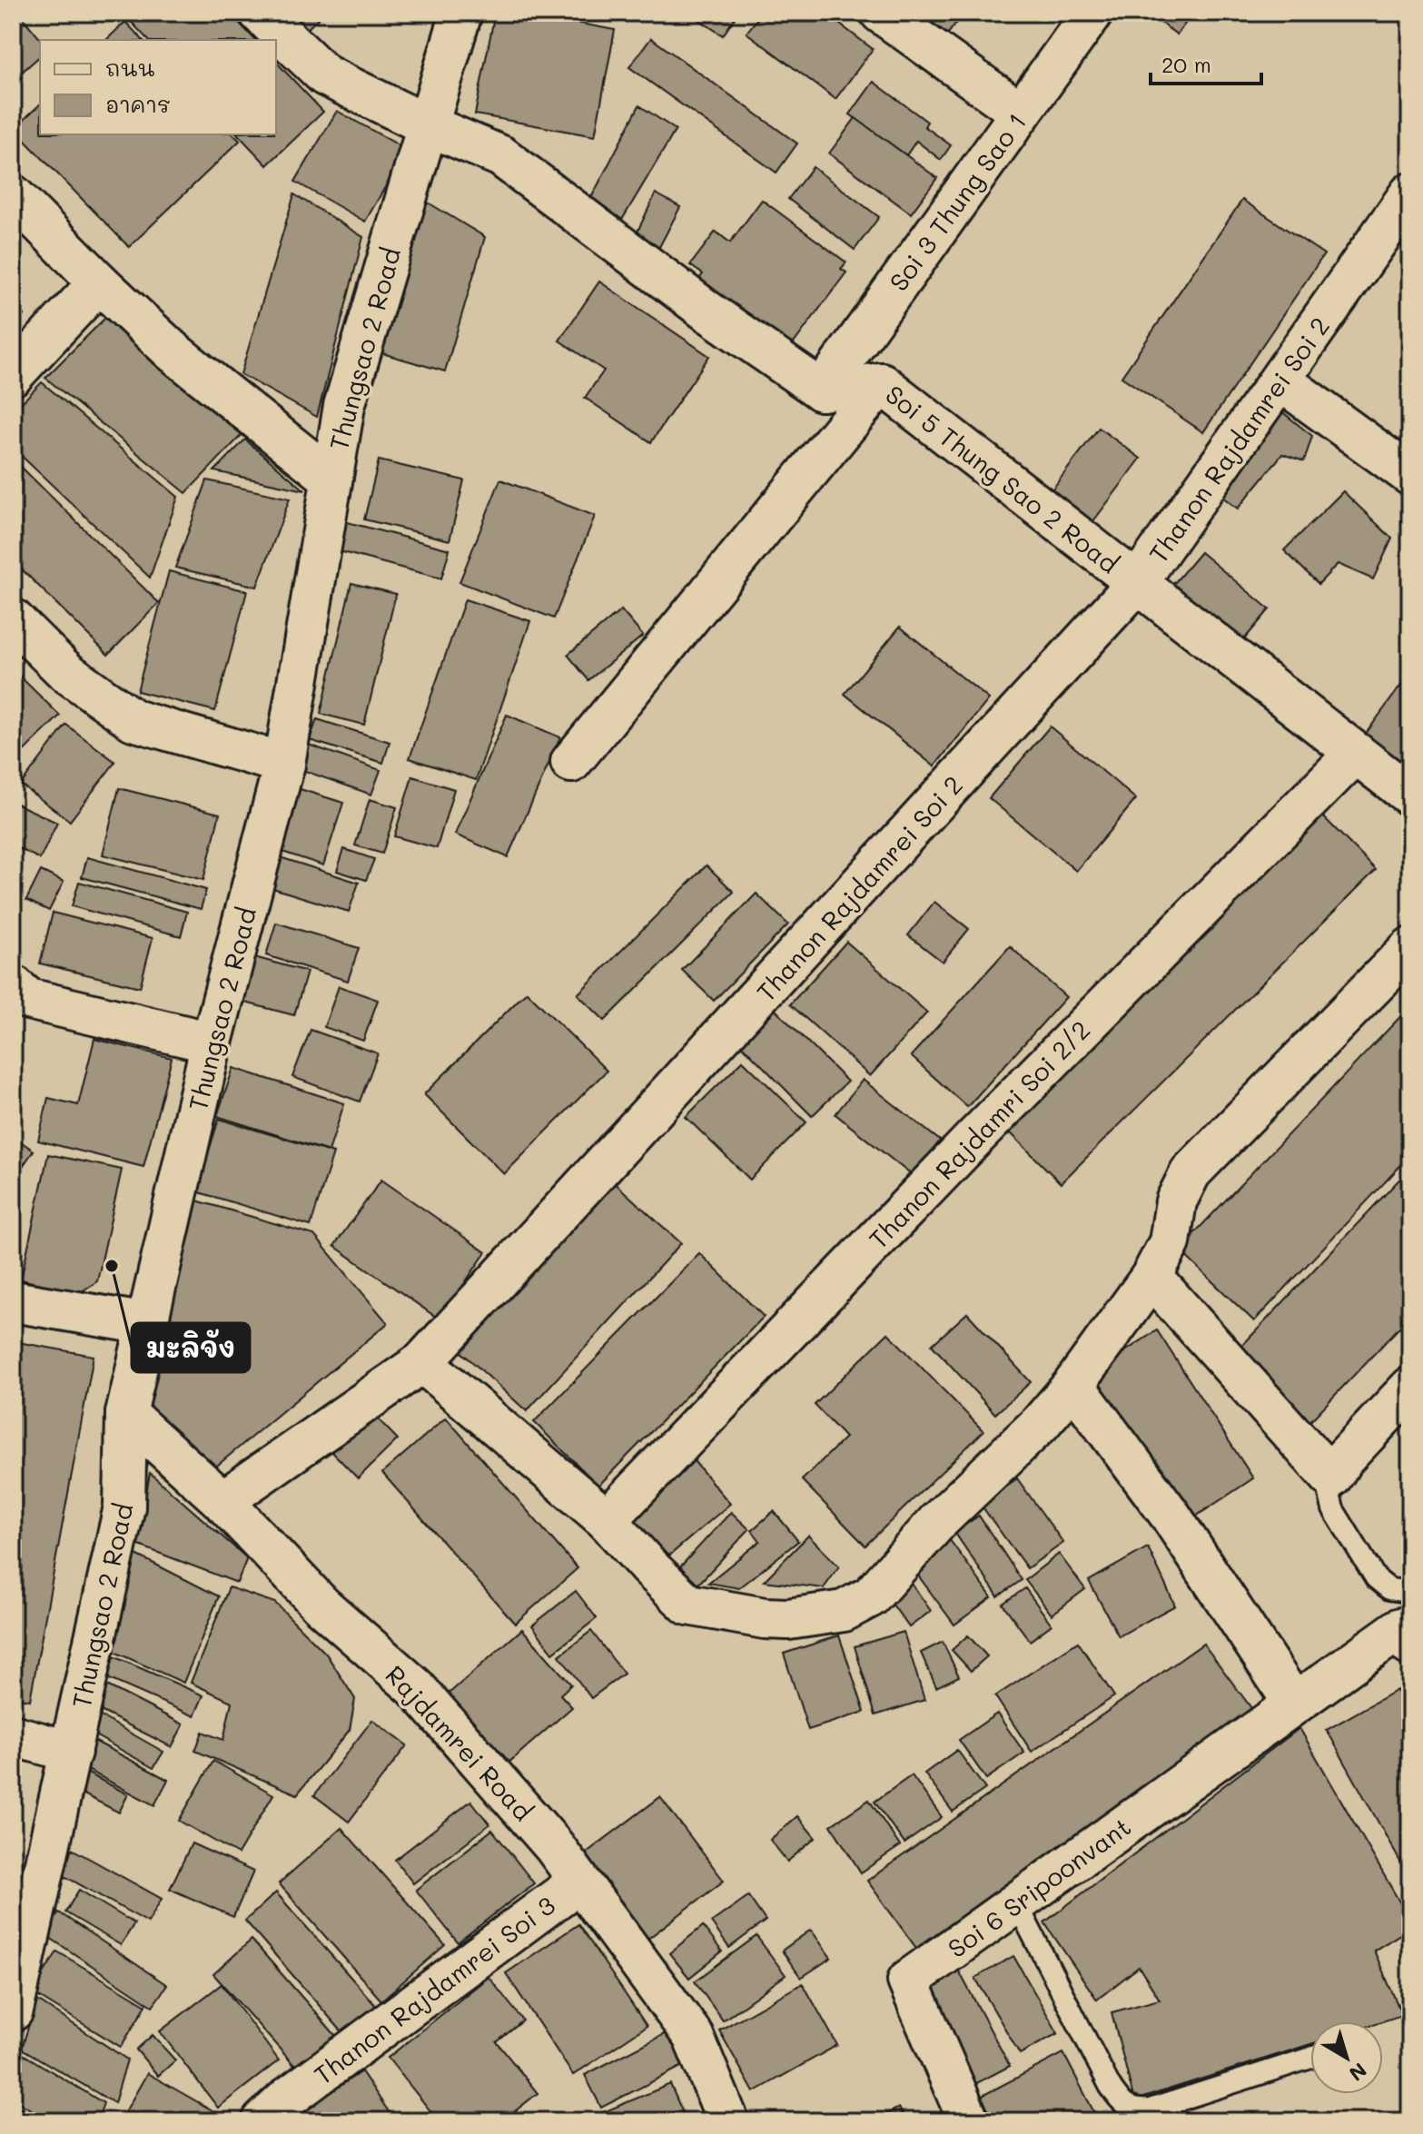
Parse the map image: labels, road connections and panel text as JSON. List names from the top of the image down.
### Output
{
  "streets": {
    "street": [
      "Soi 3 Thung Sao 1",
      "Thungsao 2 Road",
      "Thanon Rajdamrei Soi 2",
      "Soi 5 Thung Sao 2 Road",
      "Thanon Rajdamri Soi 2/2",
      "Rajdamrei Road",
      "Soi 6 Sripoonvant",
      "Thanon Rajdamrei Soi 3"
    ]
  },
  "crossings": [
    ["Soi 3 Thung Sao 1", "Soi 5 Thung Sao 2 Road"],
    ["Thungsao 2 Road", "Rajdamrei Road"],
    ["Thanon Rajdamrei Soi 2", "Soi 5 Thung Sao 2 Road"],
    ["Thanon Rajdamrei Soi 2", "Rajdamrei Road"],
    ["Soi 5 Thung Sao 2 Road", "Thanon Rajdamri Soi 2/2"],
    ["Rajdamrei Road", "Thanon Rajdamrei Soi 3"]
  ],
  "places": ["มะลิจัง"],
  "legend": ["ถนน", "อาคาร"],
  "scale_bar": "20 m",
  "north": "bottom right"
}
